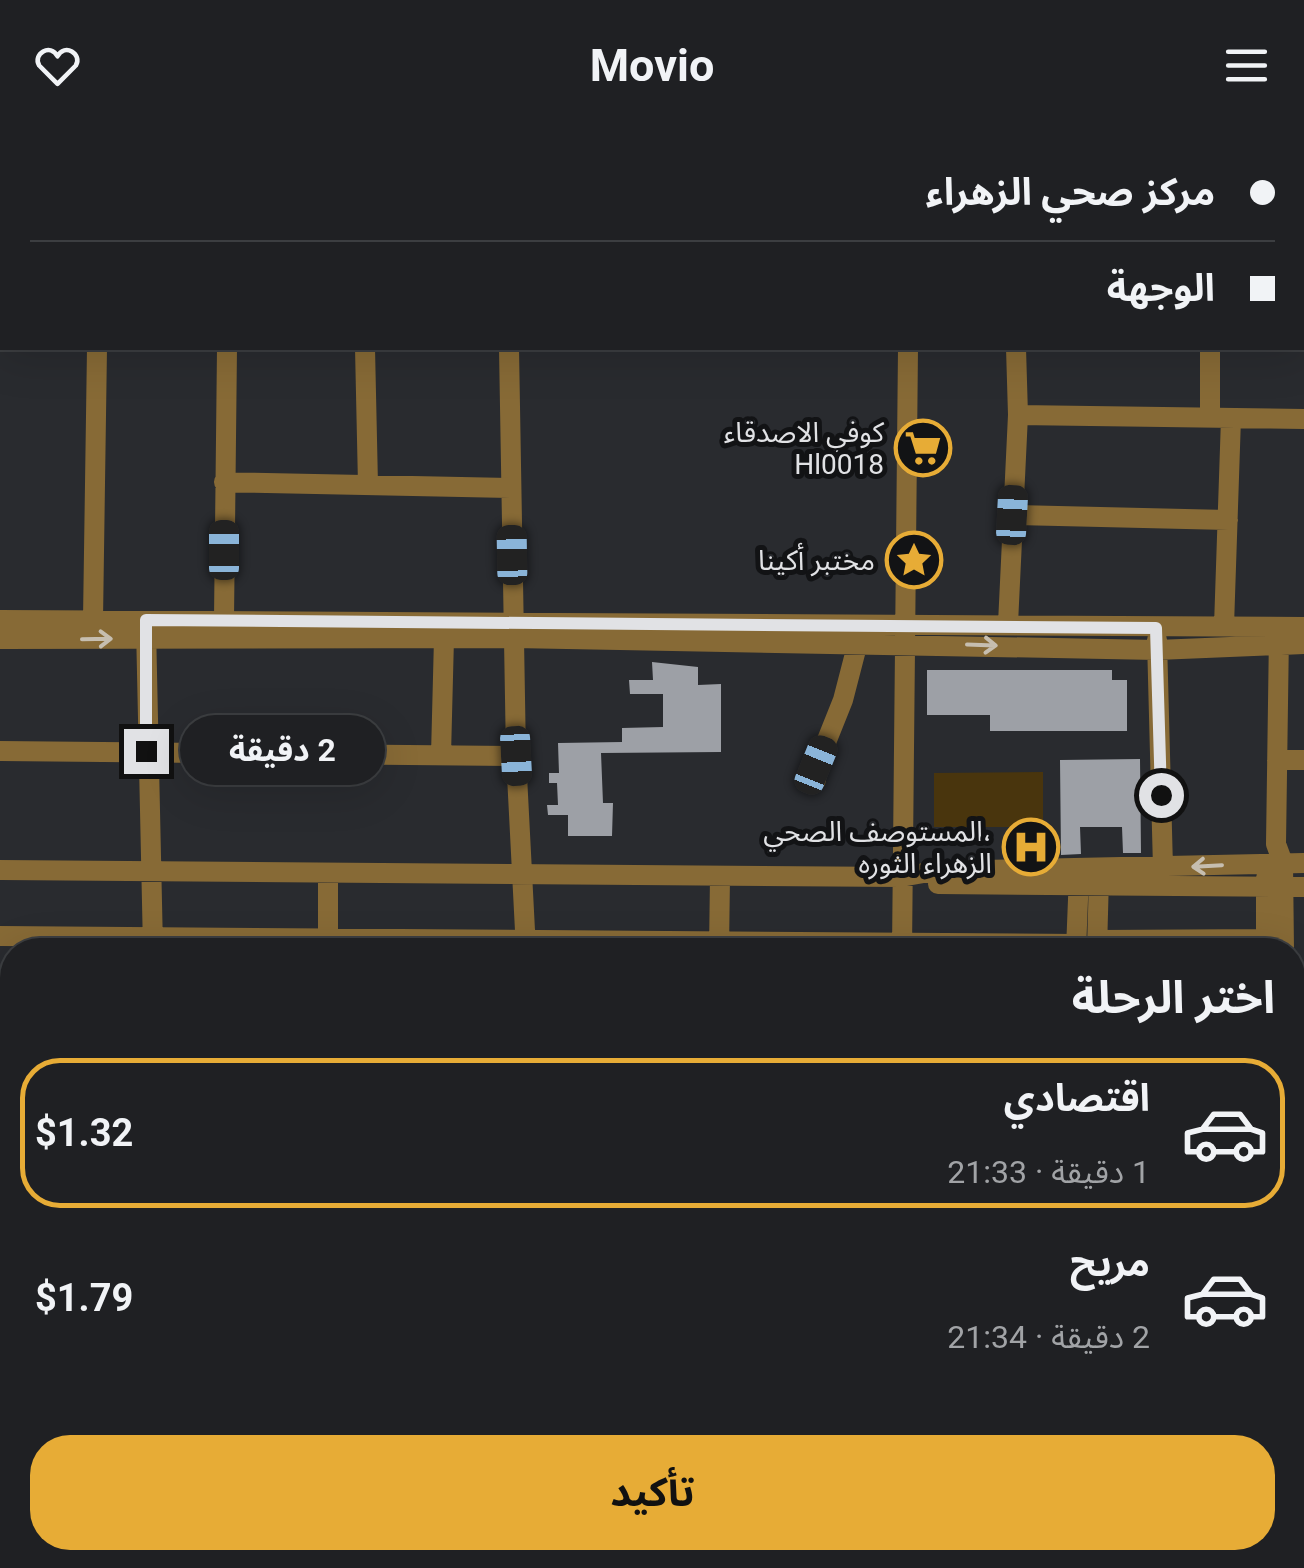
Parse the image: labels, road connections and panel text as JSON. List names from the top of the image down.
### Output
{
  "places": {
    "supermarket": ["كوفي الاصدقاء Hl0018"],
    "place": ["مختبر أكينا"],
    "hospital": ["المستوصف الصحي، الزهراء الثوره"]
  },
  "page": {
    "header": "Movio",
    "banner": ["مركز صحي الزهراء", "الوجهة"],
    "bubble": "2 دقيقة",
    "heading": "اختر الرحلة",
    "list": [
      {
        "name": "اقتصادي",
        "note": "1 دقيقة · 21:33",
        "value": "$1.32"
      },
      {
        "name": "مريح",
        "note": "2 دقيقة · 21:34",
        "value": "$1.79"
      }
    ],
    "buttons": "تأكيد"
  }
}
